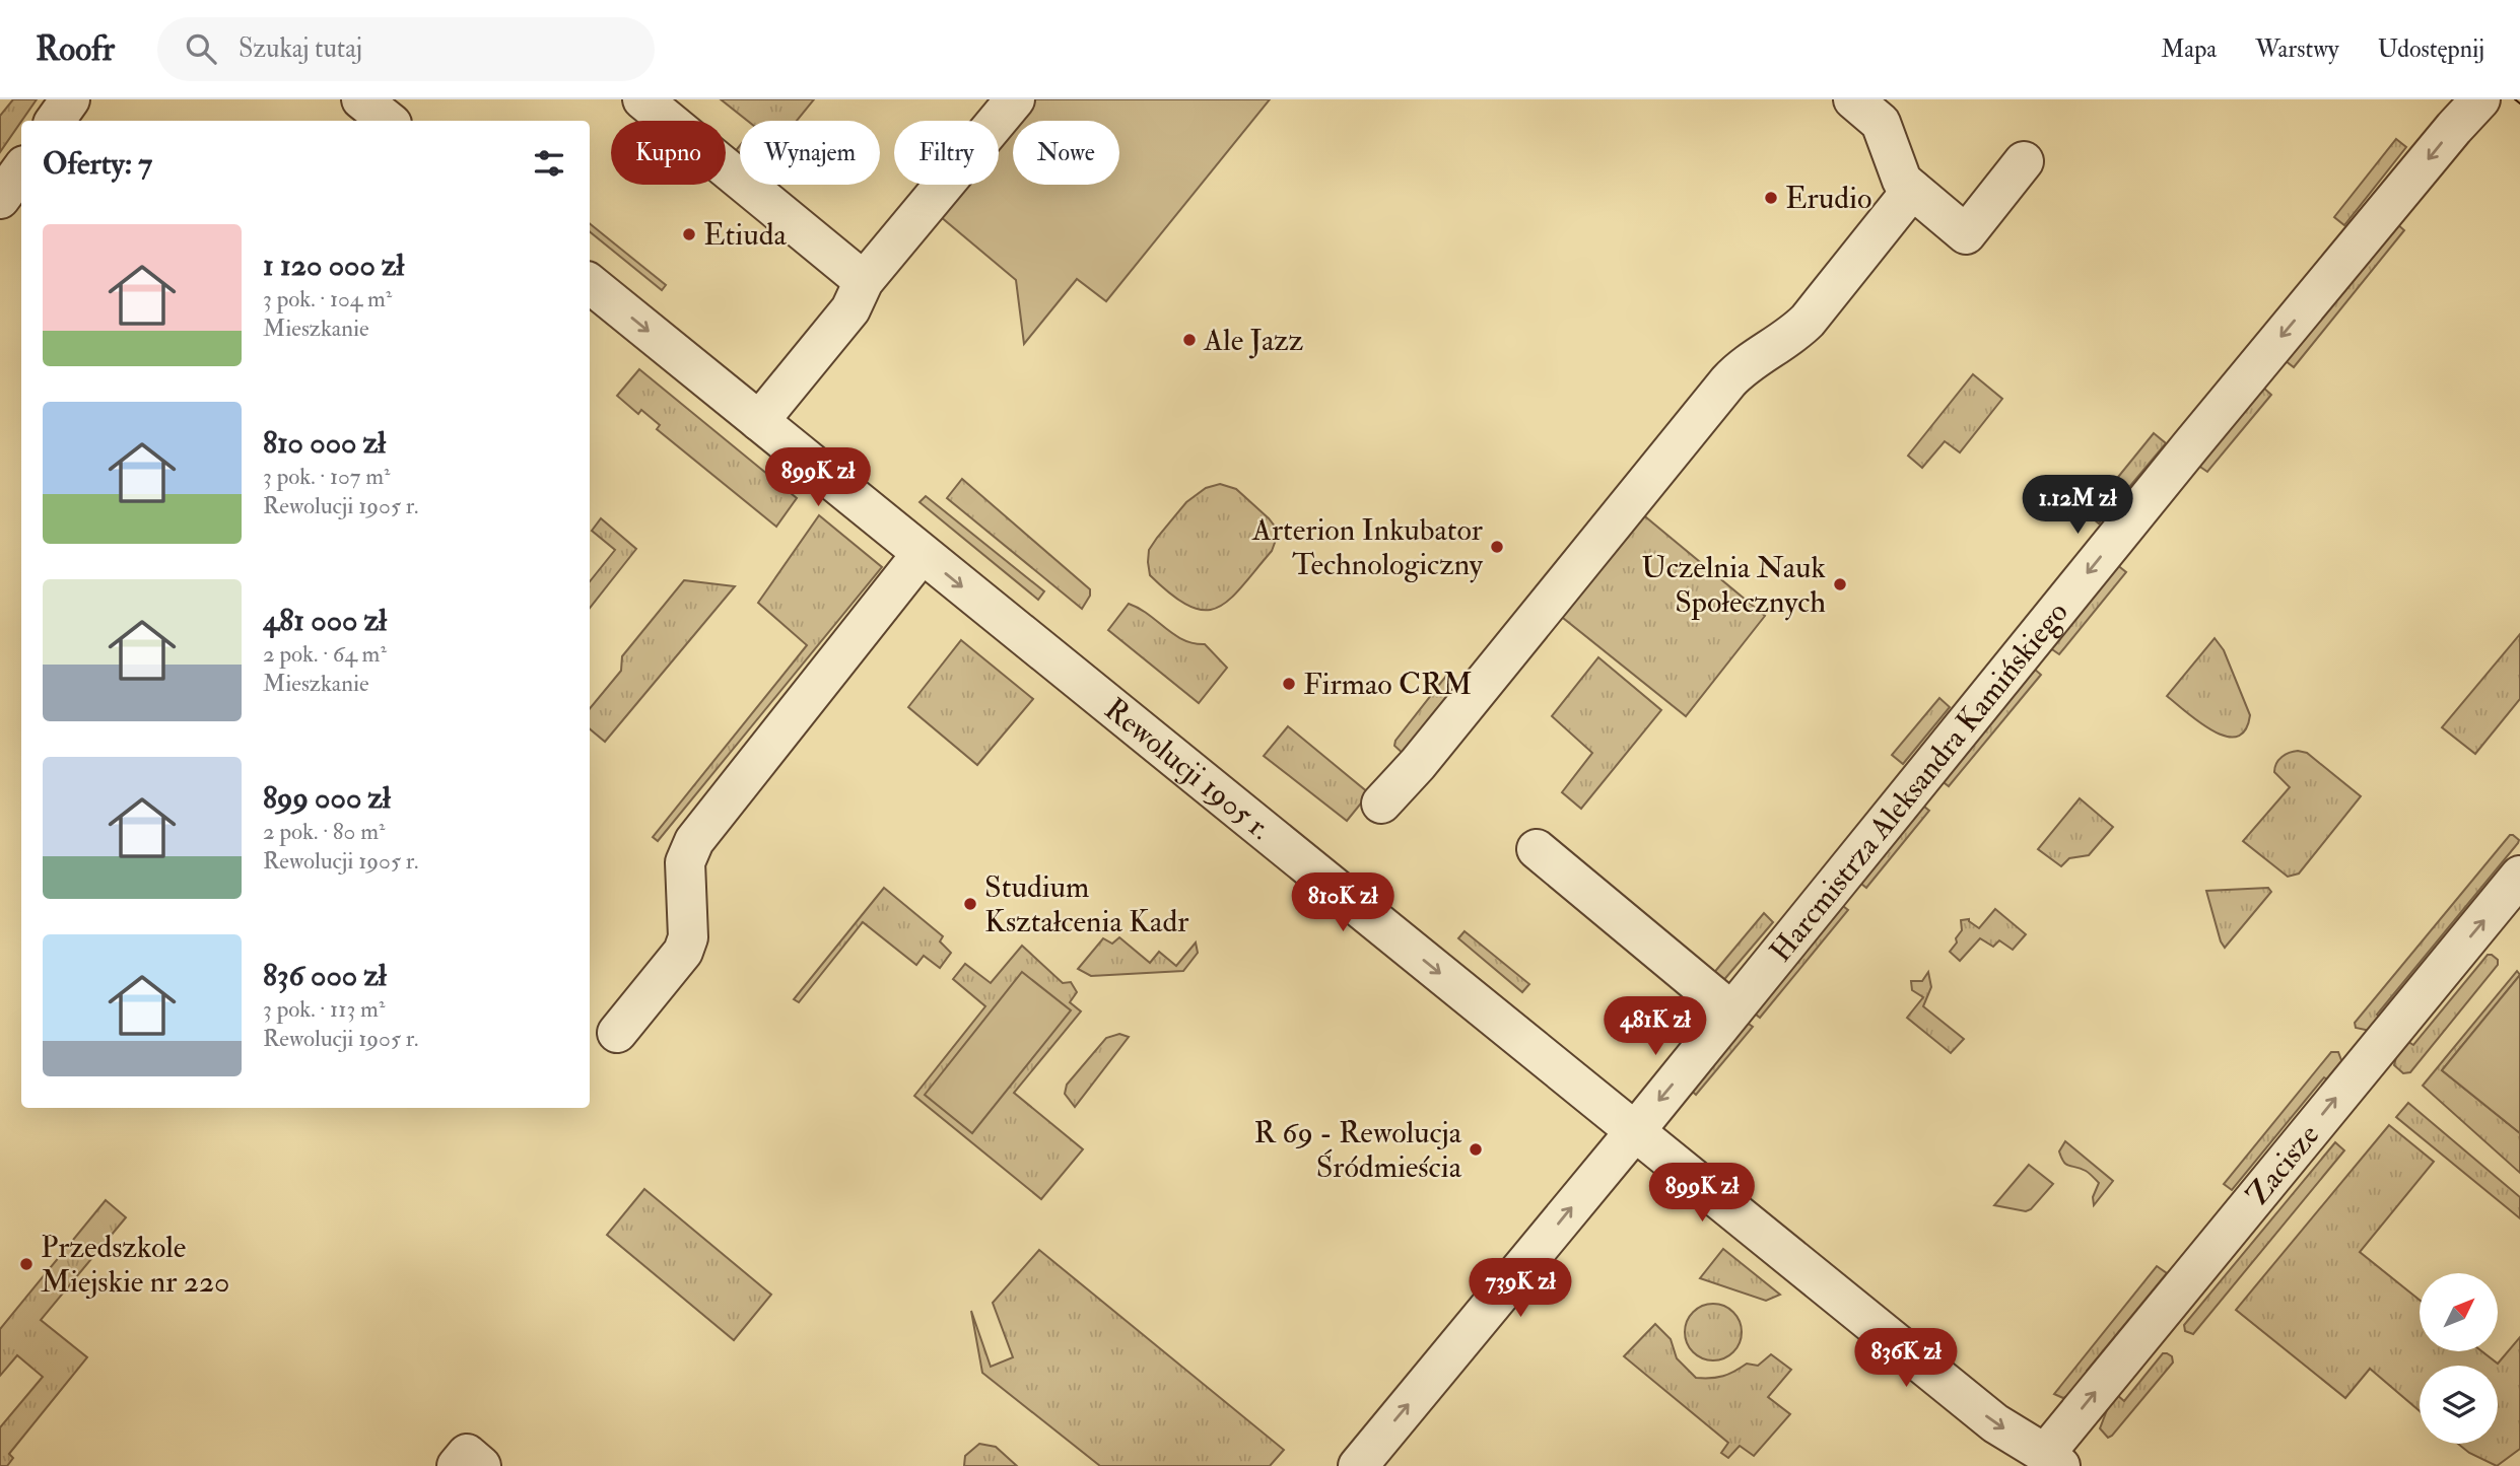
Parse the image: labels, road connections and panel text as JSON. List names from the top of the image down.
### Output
{
  "streets": {
    "street": ["Rewolucji 1905 r.", "Harcmistrza Aleksandra Kamińskiego", "Zacisze"]
  },
  "crossings": [
    ["Rewolucji 1905 r.", "Harcmistrza Aleksandra Kamińskiego"],
    ["Rewolucji 1905 r.", "Zacisze"]
  ],
  "one_way": ["Rewolucji 1905 r.", "Zacisze"],
  "places": [
    "Erudio",
    "Etiuda",
    "Ale Jazz",
    "Arterion Inkubator Technologiczny",
    "Uczelnia Nauk Społecznych",
    "Firmao CRM",
    "Studium Kształcenia Kadr",
    "R 69 - Rewolucja Śródmieścia",
    "Przedszkole Miejskie nr 220"
  ],
  "north": "top right",
  "page": {
    "header": "Roofr",
    "search": "Szukaj tutaj",
    "nav": ["Mapa", "Warstwy", "Udostępnij"],
    "chip": [
      "Kupno",
      "Wynajem",
      "Filtry",
      "Nowe"
    ],
    "heading": "Oferty: 7",
    "list": [
      {
        "name": "1 120 000 zł",
        "note": "3 pok. · 104 m² · Mieszkanie"
      },
      {
        "name": "810 000 zł",
        "note": "3 pok. · 107 m² · Rewolucji 1905 r."
      },
      {
        "name": "481 000 zł",
        "note": "2 pok. · 64 m² · Mieszkanie"
      },
      {
        "name": "899 000 zł",
        "note": "2 pok. · 80 m² · Rewolucji 1905 r."
      },
      {
        "name": "836 000 zł",
        "note": "3 pok. · 113 m² · Rewolucji 1905 r."
      }
    ],
    "price": [
      "899K zł",
      "1.12M zł",
      "810K zł",
      "481K zł",
      "899K zł",
      "739K zł",
      "836K zł"
    ]
  }
}
